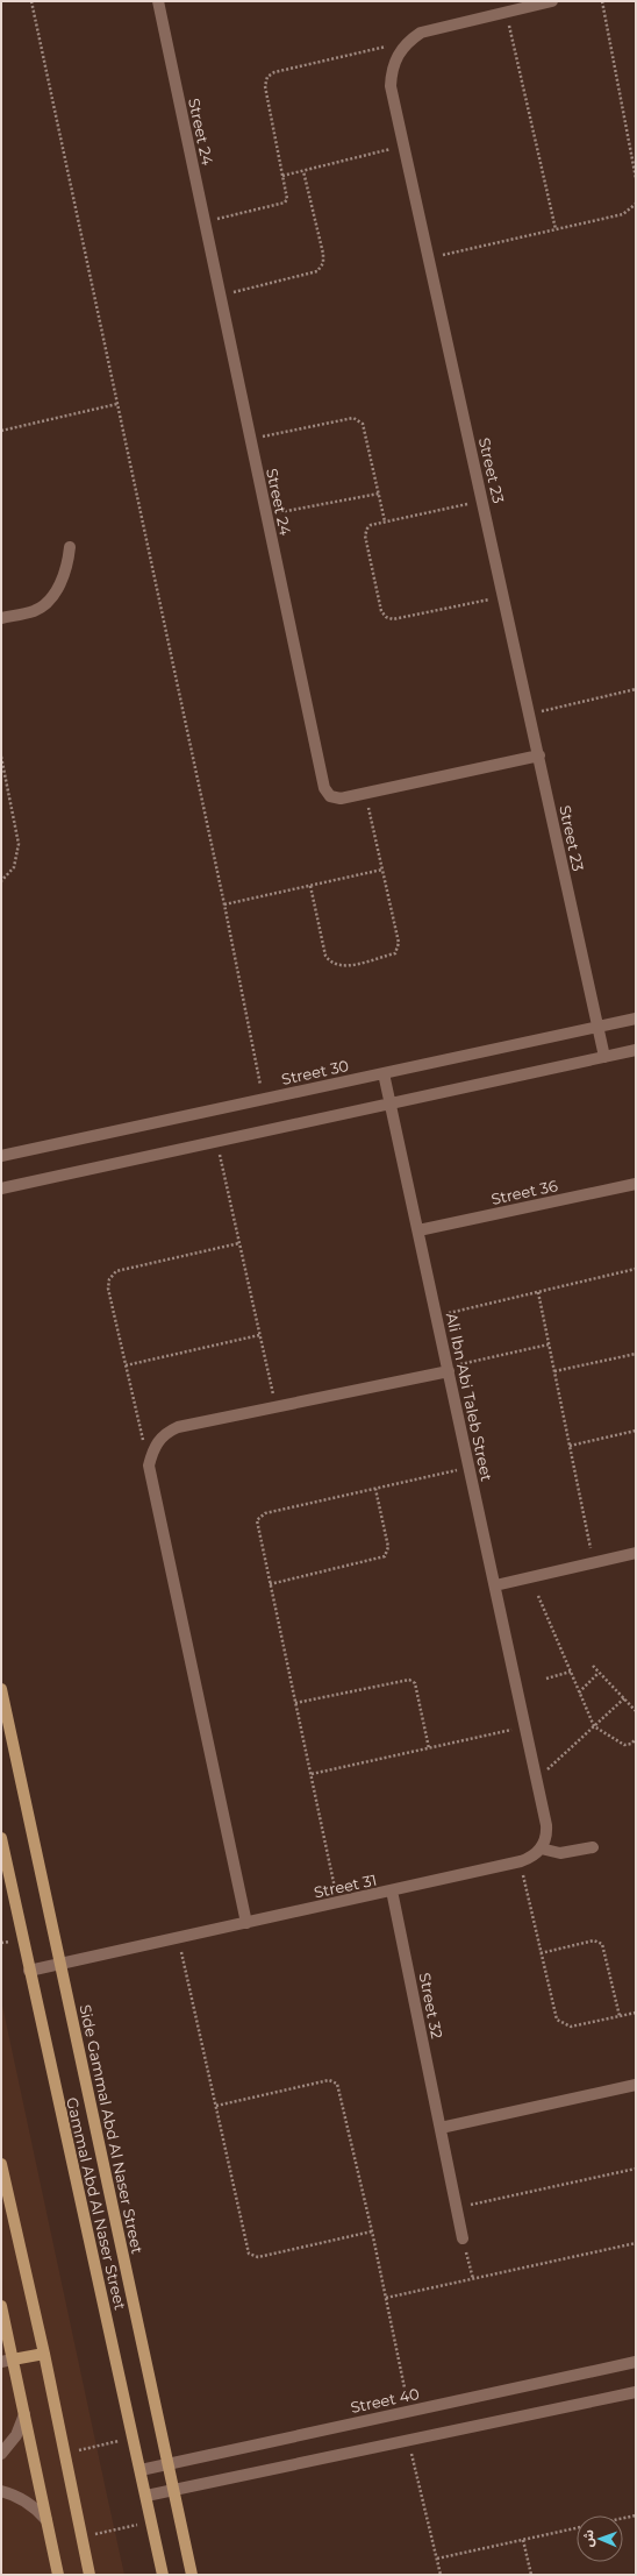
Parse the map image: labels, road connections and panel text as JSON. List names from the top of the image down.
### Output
{
  "streets": {
    "main road": ["Side Gammal Abd Al Naser Street", "Gammal Abd Al Naser Street"],
    "street": [
      "Street 24",
      "Street 23",
      "Street 30",
      "Street 36",
      "Ali Ibn Abi Taleb Street",
      "Street 31",
      "Street 32",
      "Street 40"
    ]
  },
  "crossings": [
    ["Street 24", "Street 23"],
    ["Street 23", "Street 30"],
    ["Street 30", "Ali Ibn Abi Taleb Street"],
    ["Street 36", "Ali Ibn Abi Taleb Street"],
    ["Street 31", "Street 32"],
    ["Street 31", "Side Gammal Abd Al Naser Street"],
    ["Street 31", "Gammal Abd Al Naser Street"],
    ["Side Gammal Abd Al Naser Street", "Street 40"],
    ["Gammal Abd Al Naser Street", "Street 40"]
  ],
  "north": "left"
}
